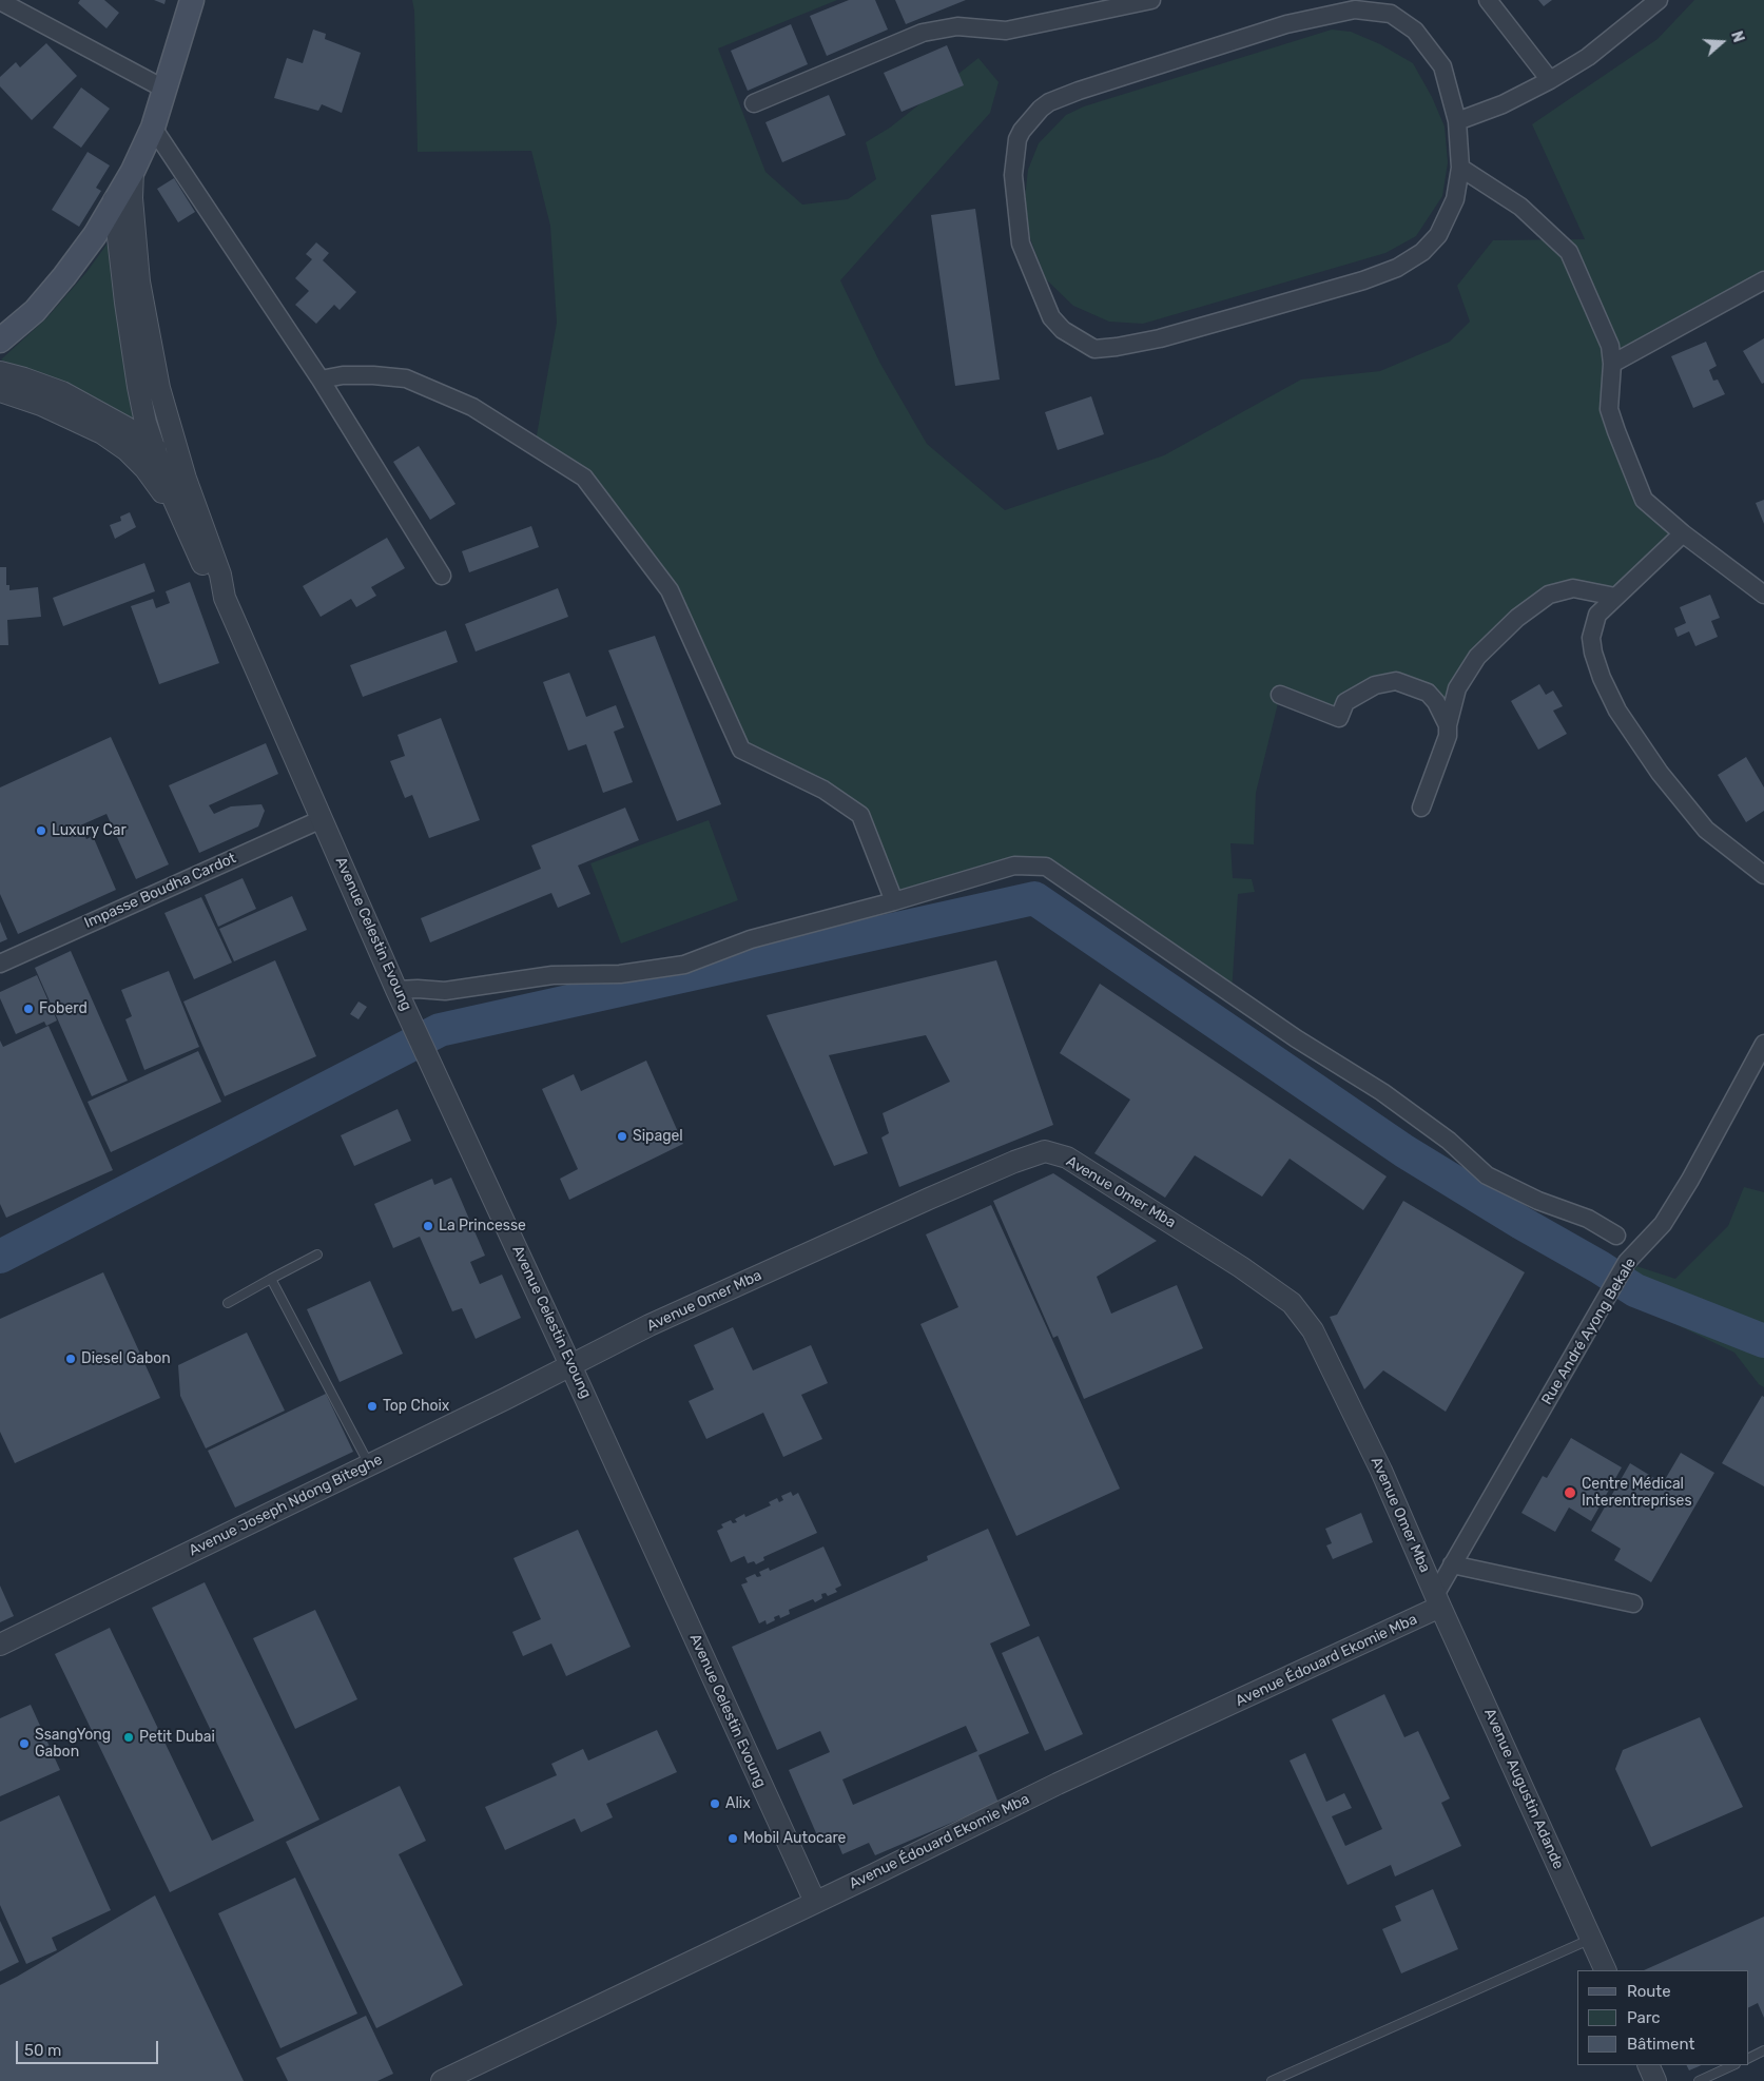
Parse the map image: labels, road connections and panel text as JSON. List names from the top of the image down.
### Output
{
  "streets": {
    "street": [
      "Impasse Boudha Cardot",
      "Avenue Celestin Evoung",
      "Avenue Omer Mba",
      "Rue André Ayong Bekale",
      "Avenue Joseph Ndong Biteghe",
      "Avenue Édouard Ekomie Mba",
      "Avenue Augustin Adande"
    ]
  },
  "crossings": [
    ["Impasse Boudha Cardot", "Avenue Celestin Evoung"],
    ["Avenue Celestin Evoung", "Avenue Omer Mba"],
    ["Avenue Celestin Evoung", "Avenue Joseph Ndong Biteghe"],
    ["Avenue Celestin Evoung", "Avenue Édouard Ekomie Mba"],
    ["Avenue Omer Mba", "Rue André Ayong Bekale"],
    ["Avenue Omer Mba", "Avenue Joseph Ndong Biteghe"],
    ["Avenue Omer Mba", "Avenue Édouard Ekomie Mba"],
    ["Avenue Omer Mba", "Avenue Augustin Adande"],
    ["Rue André Ayong Bekale", "Avenue Édouard Ekomie Mba"],
    ["Rue André Ayong Bekale", "Avenue Augustin Adande"],
    ["Avenue Édouard Ekomie Mba", "Avenue Augustin Adande"]
  ],
  "places": [
    "Luxury Car",
    "Foberd",
    "Sipagel",
    "La Princesse",
    "Diesel Gabon",
    "Top Choix",
    "Centre Médical Interentreprises",
    "Petit Dubai",
    "SsangYong Gabon",
    "Alix",
    "Mobil Autocare"
  ],
  "legend": ["Route", "Parc", "Bâtiment"],
  "scale_bar": "50 m",
  "north": "right"
}
